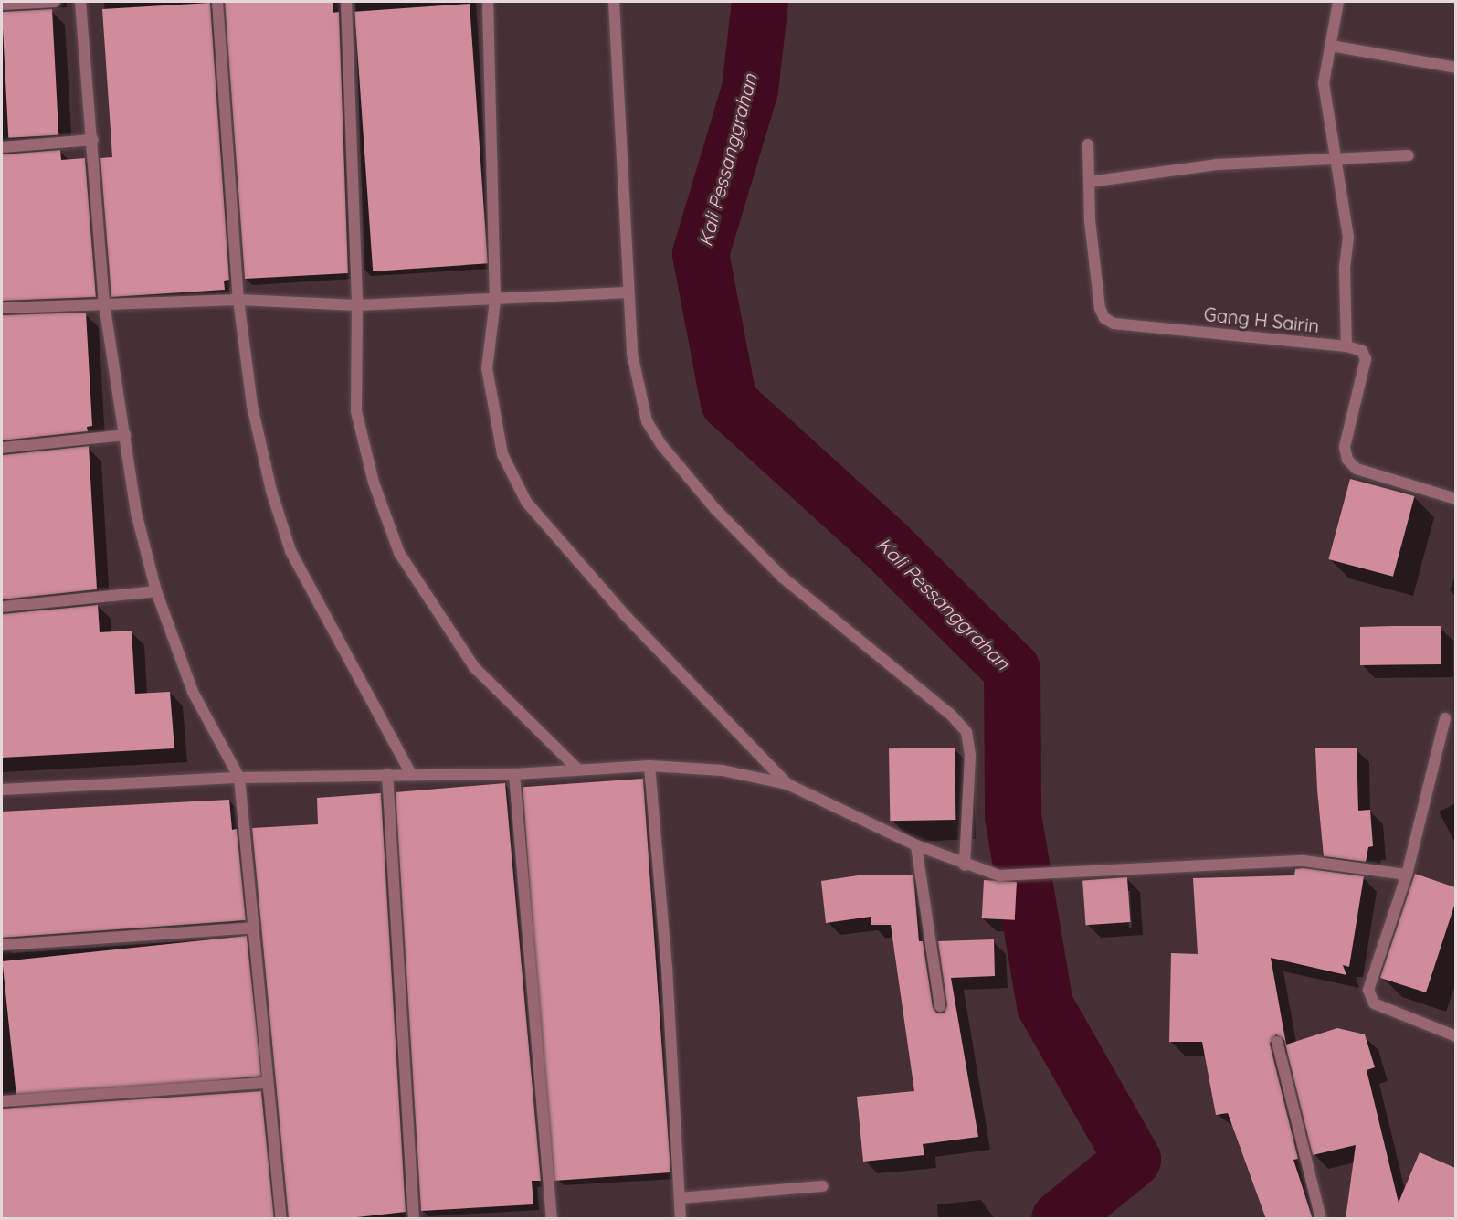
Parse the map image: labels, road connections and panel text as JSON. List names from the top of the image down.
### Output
{
  "streets": {
    "street": ["Gang H Sairin"]
  },
  "water": ["Kali Pessanggrahan"]
}
